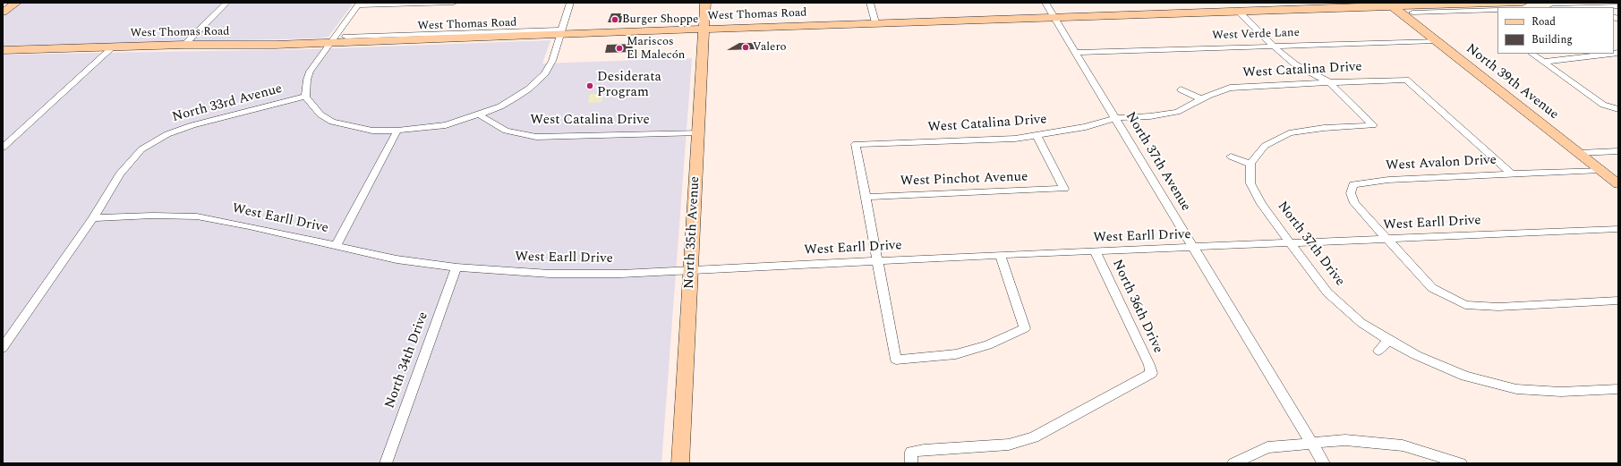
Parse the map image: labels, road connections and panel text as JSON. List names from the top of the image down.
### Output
{
  "streets": {
    "main road": ["West Thomas Road", "North 39th Avenue", "North 35th Avenue"],
    "street": [
      "West Verde Lane",
      "West Catalina Drive",
      "North 33rd Avenue",
      "North 37th Avenue",
      "West Avalon Drive",
      "West Pinchot Avenue",
      "West Earll Drive",
      "North 37th Drive",
      "North 36th Drive",
      "North 34th Drive"
    ]
  },
  "crossings": [
    ["West Thomas Road", "North 39th Avenue"],
    ["West Thomas Road", "North 37th Avenue"],
    ["West Thomas Road", "North 35th Avenue"],
    ["West Verde Lane", "North 39th Avenue"],
    ["West Verde Lane", "North 37th Avenue"],
    ["West Catalina Drive", "North 37th Avenue"],
    ["West Catalina Drive", "West Avalon Drive"],
    ["West Catalina Drive", "West Pinchot Avenue"],
    ["West Catalina Drive", "North 35th Avenue"],
    ["North 39th Avenue", "West Avalon Drive"],
    ["North 33rd Avenue", "West Earll Drive"],
    ["North 37th Avenue", "West Earll Drive"],
    ["West Avalon Drive", "West Earll Drive"],
    ["West Earll Drive", "North 35th Avenue"],
    ["West Earll Drive", "North 37th Drive"],
    ["West Earll Drive", "North 36th Drive"],
    ["West Earll Drive", "North 34th Drive"]
  ],
  "places": [
    "Burger Shoppe",
    "Valero",
    "Mariscos El Malecón",
    "Desiderata Program"
  ],
  "legend": ["Road", "Building"]
}
